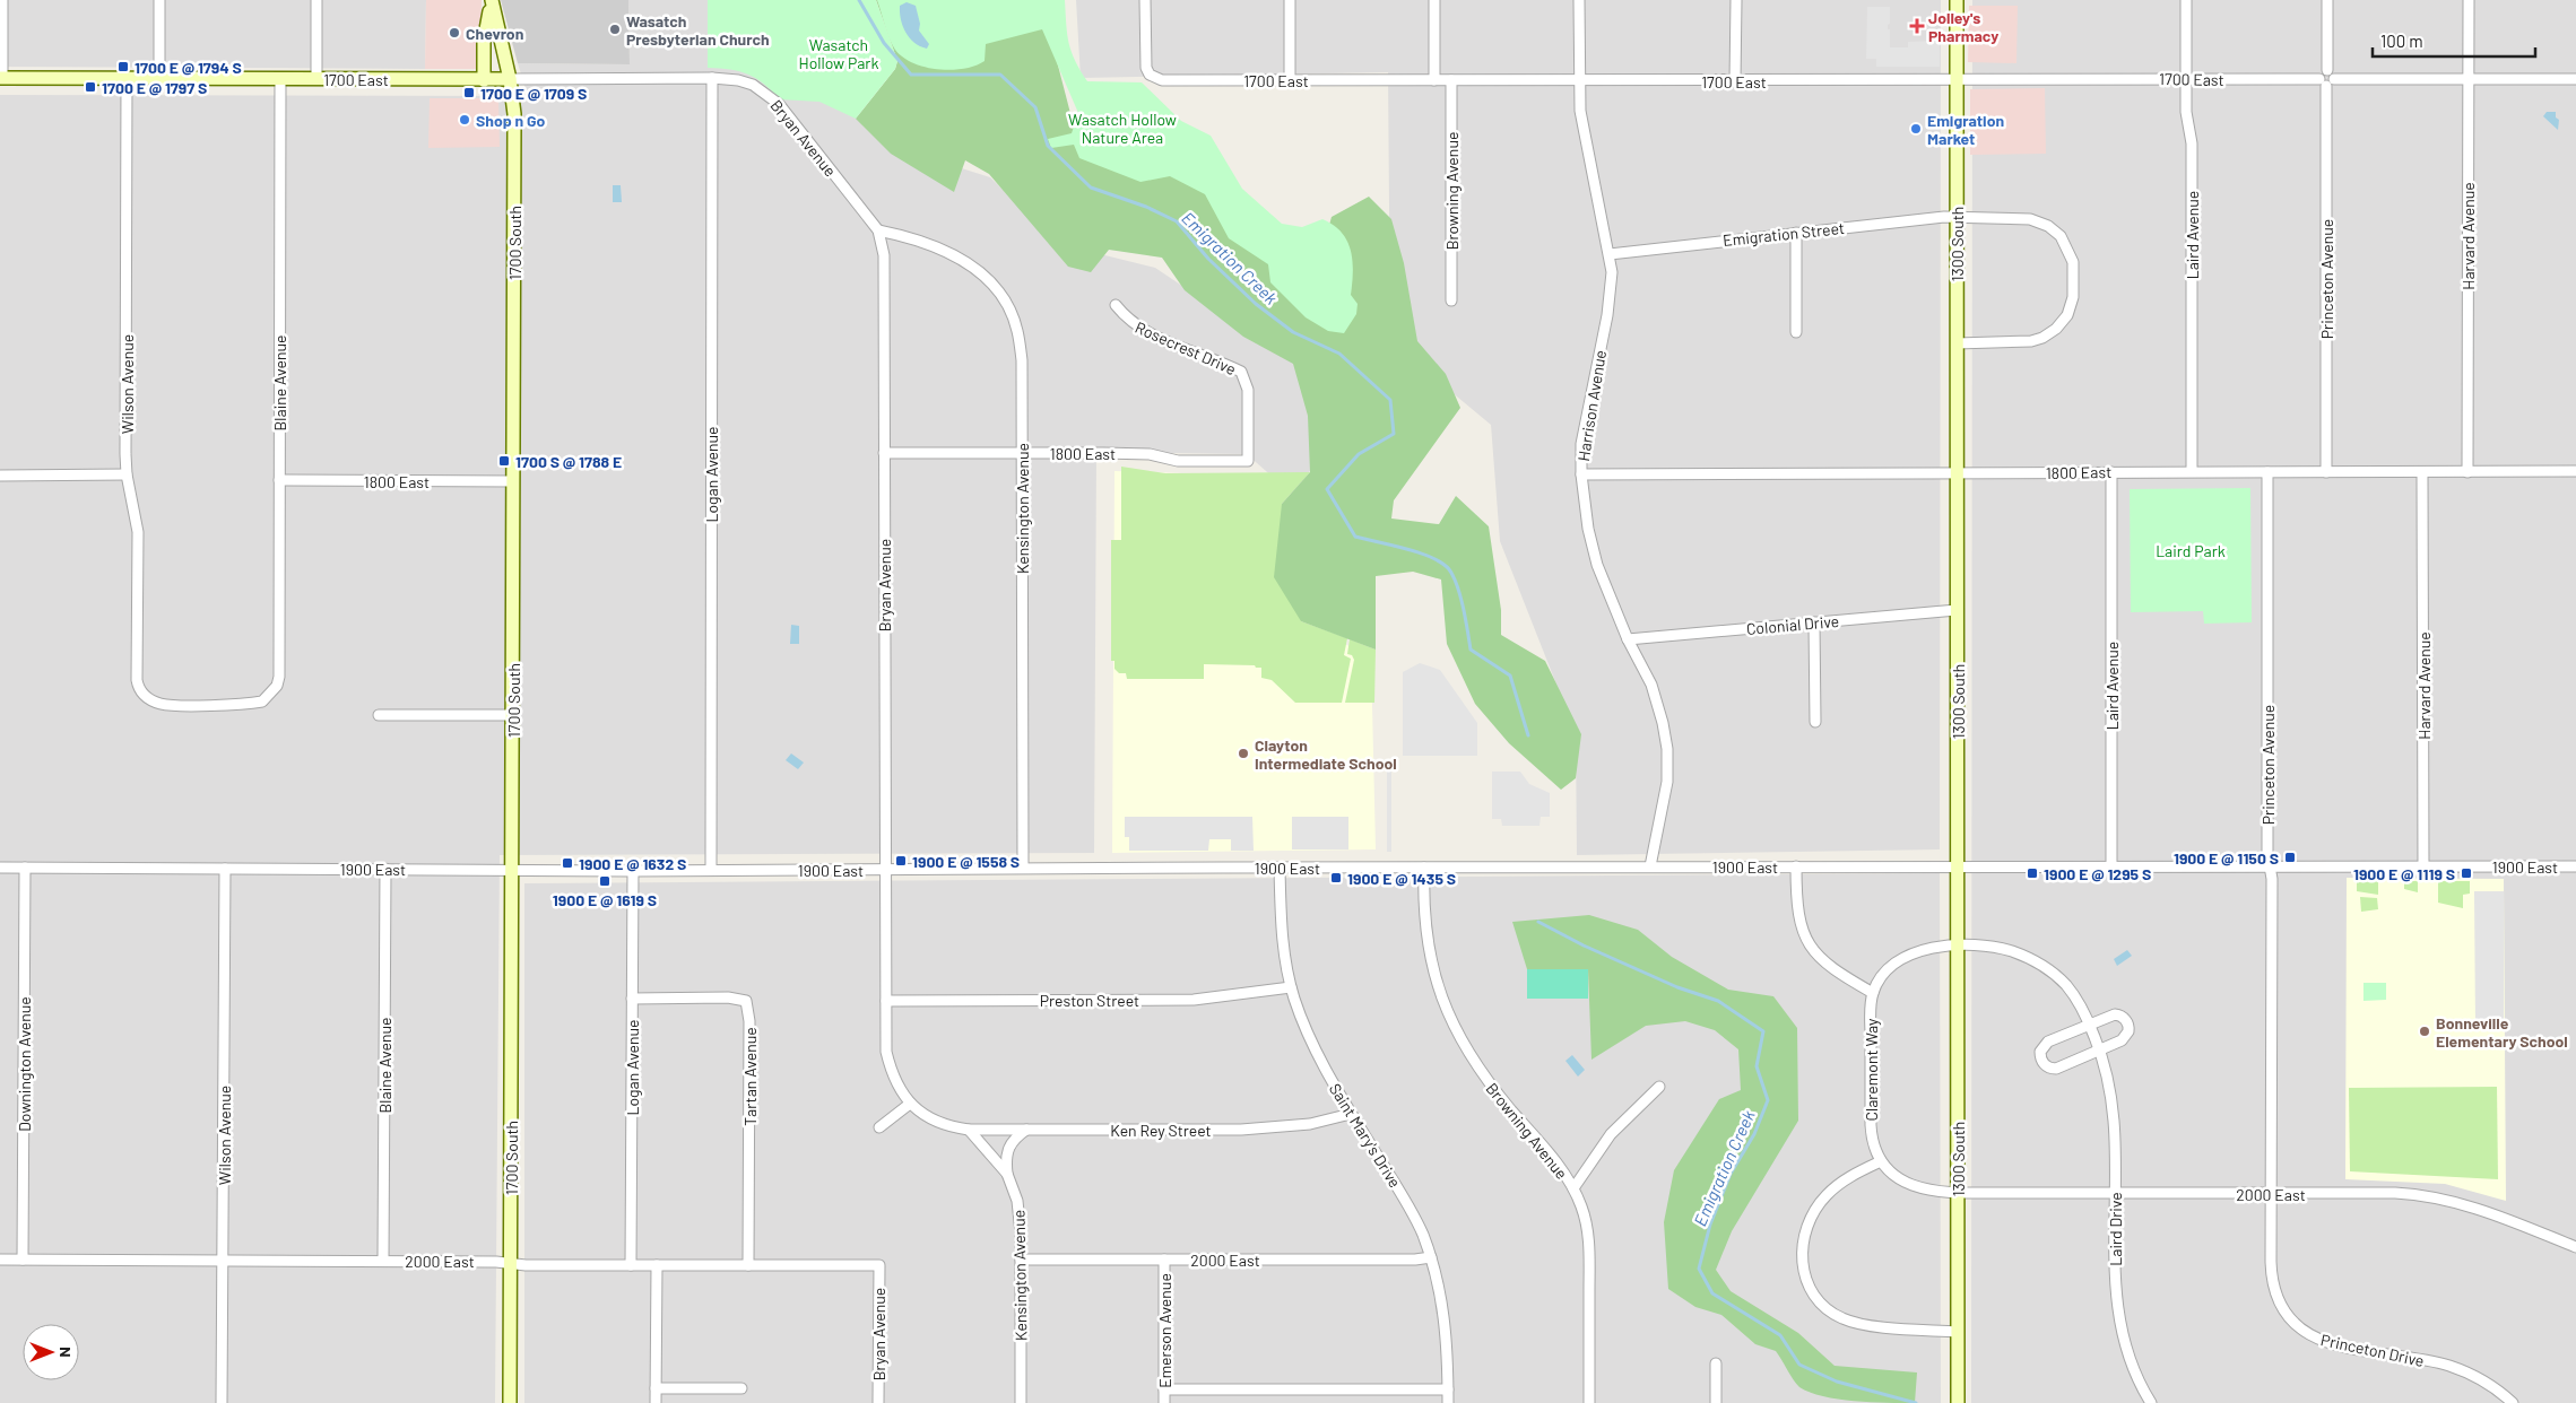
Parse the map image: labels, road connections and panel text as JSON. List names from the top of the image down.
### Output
{
  "streets": {
    "street": [
      "1700 East",
      "Bryan Avenue",
      "Browning Avenue",
      "Emigration Street",
      "Laird Avenue",
      "Harvard Avenue",
      "1700 South",
      "1300 South",
      "Princeton Avenue",
      "Rosecrest Drive",
      "Blaine Avenue",
      "Wilson Avenue",
      "Harrison Avenue",
      "1800 East",
      "Logan Avenue",
      "Kensington Avenue",
      "Colonial Drive",
      "1900 East",
      "Preston Street",
      "Downington Avenue",
      "Claremont Way",
      "Tartan Avenue",
      "Ken Rey Street",
      "Saint Mary's Drive",
      "2000 East",
      "Laird Drive",
      "Emerson Avenue",
      "Princeton Drive"
    ]
  },
  "crossings": [
    ["1700 East", "Bryan Avenue"],
    ["1700 East", "Browning Avenue"],
    ["1700 East", "Laird Avenue"],
    ["1700 East", "Harvard Avenue"],
    ["1700 East", "1700 South"],
    ["1700 East", "1300 South"],
    ["1700 East", "Princeton Avenue"],
    ["1700 East", "Blaine Avenue"],
    ["1700 East", "Wilson Avenue"],
    ["1700 East", "Harrison Avenue"],
    ["1700 East", "Logan Avenue"],
    ["Bryan Avenue", "1800 East"],
    ["Bryan Avenue", "Logan Avenue"],
    ["Bryan Avenue", "Kensington Avenue"],
    ["Bryan Avenue", "1900 East"],
    ["Bryan Avenue", "Preston Street"],
    ["Bryan Avenue", "Ken Rey Street"],
    ["Bryan Avenue", "2000 East"],
    ["Browning Avenue", "1900 East"],
    ["Emigration Street", "1300 South"],
    ["Emigration Street", "Harrison Avenue"],
    ["Laird Avenue", "1800 East"],
    ["Laird Avenue", "1900 East"],
    ["Harvard Avenue", "1800 East"],
    ["Harvard Avenue", "1900 East"],
    ["1700 South", "1800 East"],
    ["1700 South", "1900 East"],
    ["1700 South", "2000 East"],
    ["1300 South", "1800 East"],
    ["1300 South", "Colonial Drive"],
    ["1300 South", "1900 East"],
    ["1300 South", "Claremont Way"],
    ["1300 South", "2000 East"],
    ["1300 South", "Laird Drive"],
    ["Princeton Avenue", "1800 East"],
    ["Princeton Avenue", "1900 East"],
    ["Princeton Avenue", "2000 East"],
    ["Princeton Avenue", "Princeton Drive"],
    ["Rosecrest Drive", "1800 East"],
    ["Blaine Avenue", "Wilson Avenue"],
    ["Blaine Avenue", "1800 East"],
    ["Blaine Avenue", "1900 East"],
    ["Blaine Avenue", "2000 East"],
    ["Wilson Avenue", "1900 East"],
    ["Wilson Avenue", "2000 East"],
    ["Harrison Avenue", "1800 East"],
    ["Harrison Avenue", "Colonial Drive"],
    ["Harrison Avenue", "1900 East"],
    ["1800 East", "Kensington Avenue"],
    ["Logan Avenue", "1900 East"],
    ["Logan Avenue", "Tartan Avenue"],
    ["Logan Avenue", "2000 East"],
    ["Kensington Avenue", "1900 East"],
    ["Kensington Avenue", "Ken Rey Street"],
    ["Kensington Avenue", "2000 East"],
    ["1900 East", "Downington Avenue"],
    ["1900 East", "Saint Mary's Drive"],
    ["Preston Street", "Saint Mary's Drive"],
    ["Downington Avenue", "2000 East"],
    ["Claremont Way", "2000 East"],
    ["Tartan Avenue", "2000 East"],
    ["Ken Rey Street", "Saint Mary's Drive"],
    ["Saint Mary's Drive", "2000 East"],
    ["2000 East", "Laird Drive"],
    ["2000 East", "Emerson Avenue"],
    ["2000 East", "Princeton Drive"]
  ],
  "water": ["Emigration Creek"],
  "parks": ["Wasatch Hollow Park", "Wasatch Hollow Nature Area", "Laird Park"],
  "places": {
    "health": ["Jolley's Pharmacy"],
    "other": [
      "Wasatch Presbyterian Church",
      "Chevron",
      "Shop n Go",
      "Emigration Market",
      "Clayton Intermediate School",
      "Bonneville Elementary School"
    ],
    "transit": [
      "1700 E @ 1794 S",
      "1700 E @ 1797 S",
      "1700 E @ 1709 S",
      "1700 S @ 1788 E",
      "1900 E @ 1150 S",
      "1900 E @ 1558 S",
      "1900 E @ 1632 S",
      "1900 E @ 1295 S",
      "1900 E @ 1119 S",
      "1900 E @ 1435 S",
      "1900 E @ 1619 S"
    ]
  },
  "scale_bar": "100 m",
  "north": "right"
}
